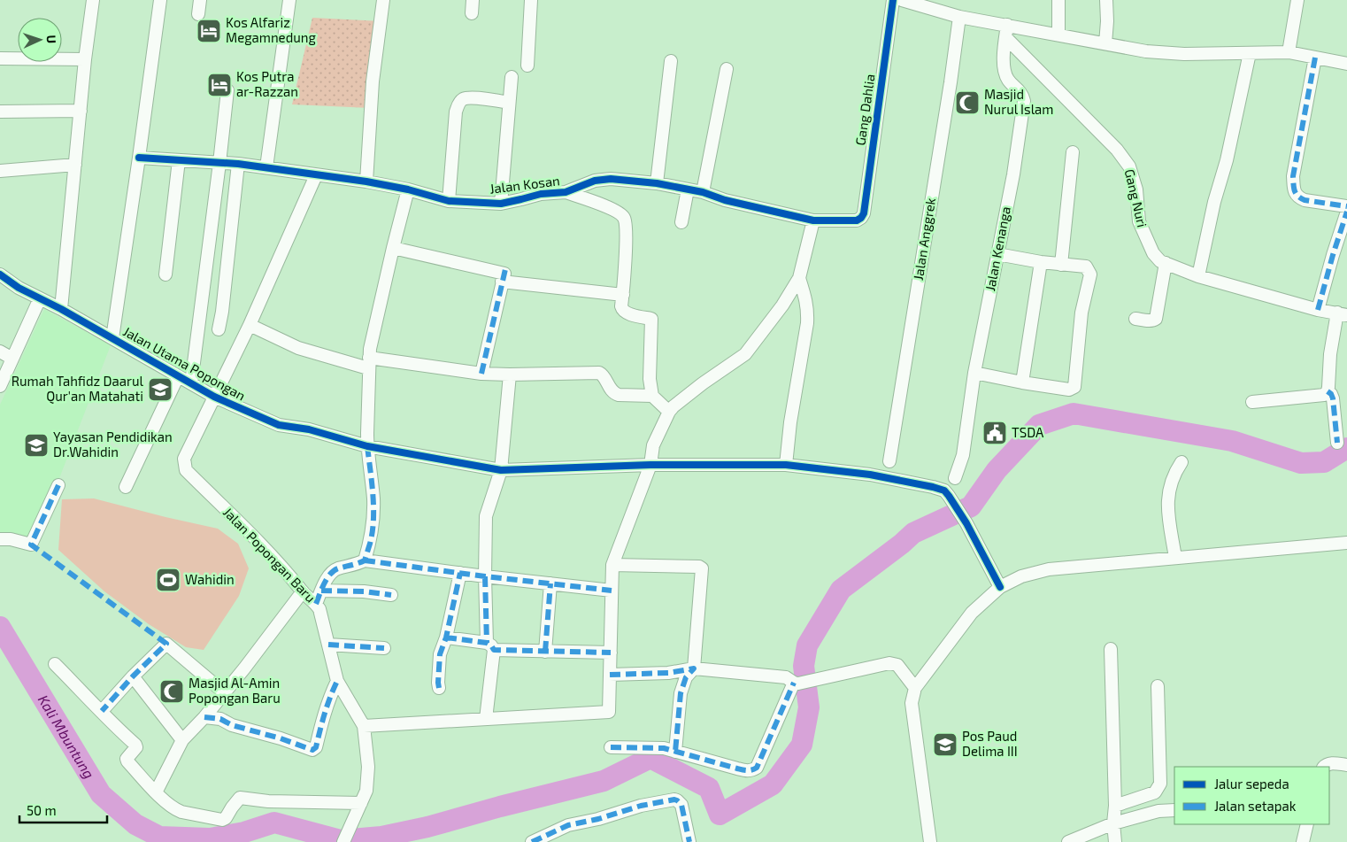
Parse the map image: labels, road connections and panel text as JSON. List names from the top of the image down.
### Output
{
  "streets": {
    "street": [
      "Gang Dahlia",
      "Jalan Kosan",
      "Gang Nuri",
      "Jalan Anggrek",
      "Jalan Kenanga",
      "Jalan Utama Popongan",
      "Jalan Popongan Baru"
    ]
  },
  "crossings": [
    ["Gang Dahlia", "Jalan Kosan"],
    ["Jalan Kosan", "Jalan Popongan Baru"],
    ["Gang Nuri", "Jalan Kenanga"],
    ["Jalan Utama Popongan", "Jalan Popongan Baru"]
  ],
  "water": ["Kali Mbuntung"],
  "places": {
    "hotel": ["Kos Alfariz Megamnedung", "Kos Putra ar-Razzan"],
    "mosque": ["Masjid Nurul Islam", "Masjid Al-Amin Popongan Baru"],
    "school or university": ["Rumah Tahfidz Daarul Qur'an Matahati", "Yayasan Pendidikan Dr.Wahidin", "Pos Paud Delima III"],
    "public building": ["TSDA"],
    "sports": ["Wahidin"]
  },
  "legend": ["Jalur sepeda", "Jalan setapak"],
  "scale_bar": "50 m",
  "north": "right"
}
